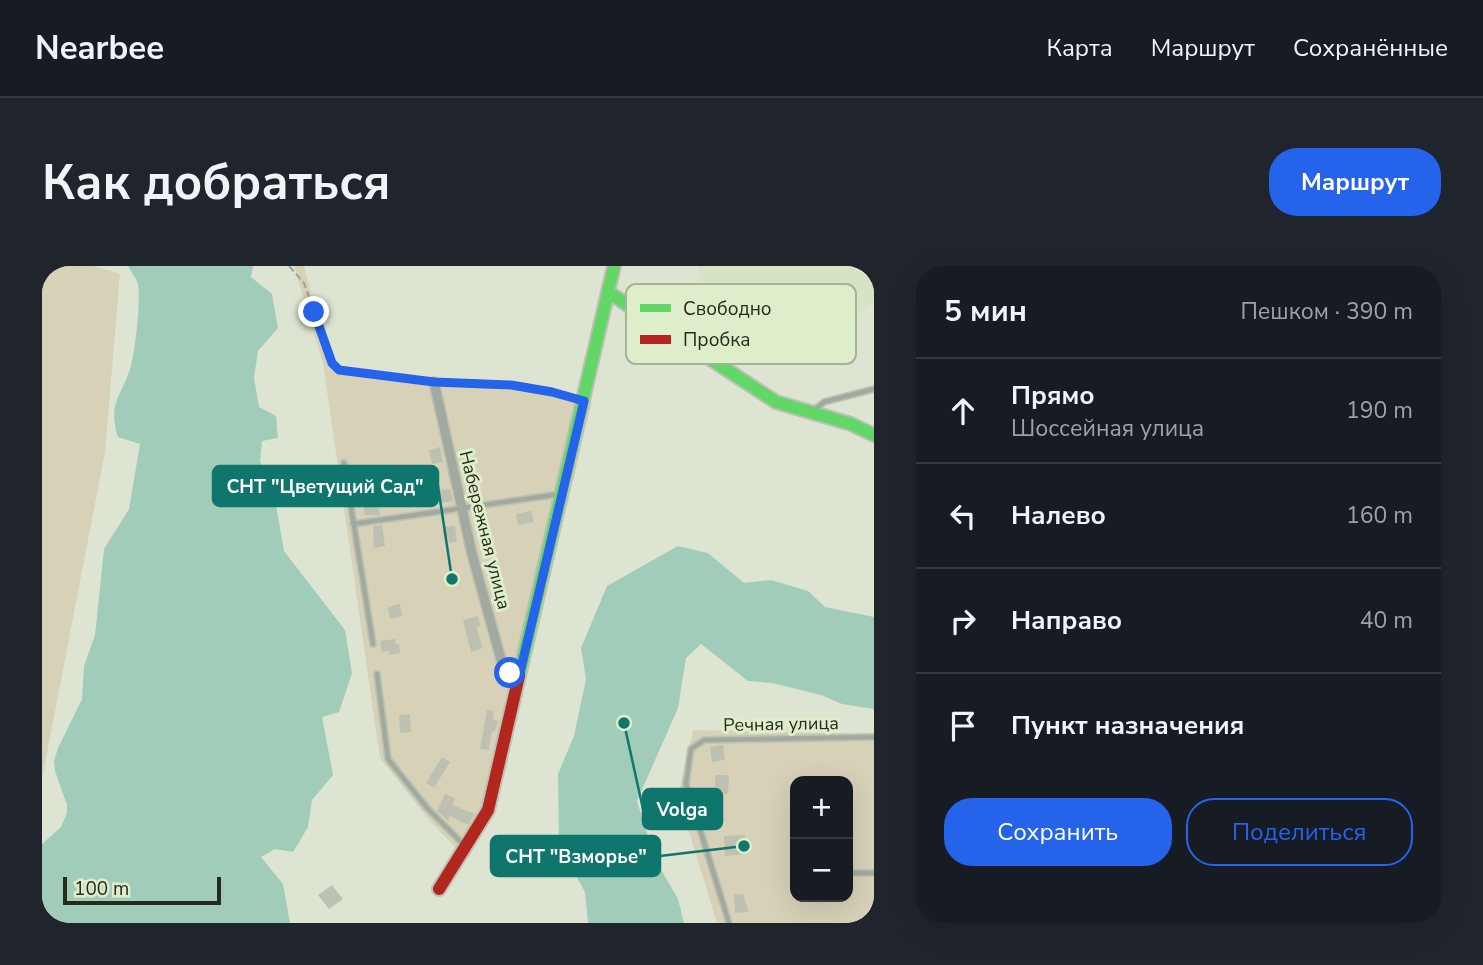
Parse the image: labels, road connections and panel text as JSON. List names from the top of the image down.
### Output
{
  "streets": {
    "street": ["Набережная улица"],
    "lane": ["Речная улица"]
  },
  "places": ["СНТ \"Цветущий Сад\"", "Volga", "СНТ \"Взморье\""],
  "legend": ["Свободно", "Пробка"],
  "scale_bar": "100 m",
  "page": {
    "header": "Nearbee",
    "nav": ["Карта", "Маршрут", "Сохранённые"],
    "buttons": [
      "Маршрут",
      ["Сохранить", "Поделиться"]
    ],
    "title": "Как добраться",
    "heading": ["5 мин", "Пешком · 390 m"],
    "list": [
      ["Прямо", "Шоссейная улица", "190 m"],
      ["Налево", "160 m"],
      ["Направо", "40 m"],
      "Пункт назначения"
    ],
    "map_buttons": ["+", "−"],
    "scale": "100 m"
  }
}
